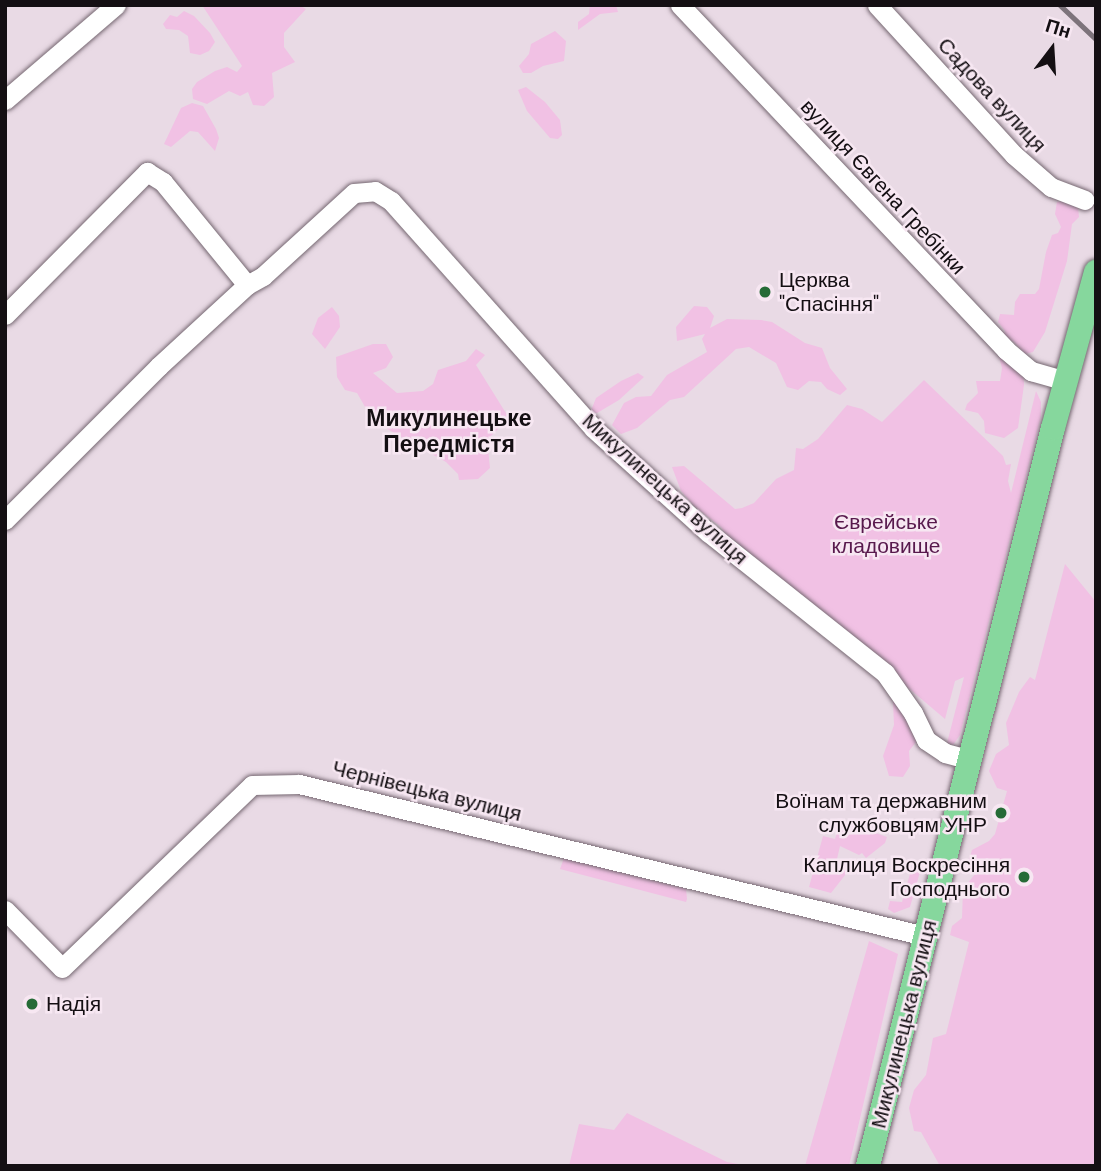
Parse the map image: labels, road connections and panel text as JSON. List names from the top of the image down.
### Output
{
  "streets": {
    "main road": ["Микулинецька вулиця"],
    "street": ["Садова вулиця", "вулиця Євгена Гребінки", "Чернівецька вулиця"]
  },
  "crossings": [
    ["вулиця Євгена Гребінки", "Микулинецька вулиця"],
    ["Микулинецька вулиця", "Чернівецька вулиця"]
  ],
  "districts": ["Микулинецьке Передмістя"],
  "parks": ["Єврейське кладовище"],
  "places": [
    "Церква \"Спасіння\"",
    "Воїнам та державним службовцям УНР",
    "Каплиця Воскресіння Господнього",
    "Надія"
  ],
  "north": "top"
}
